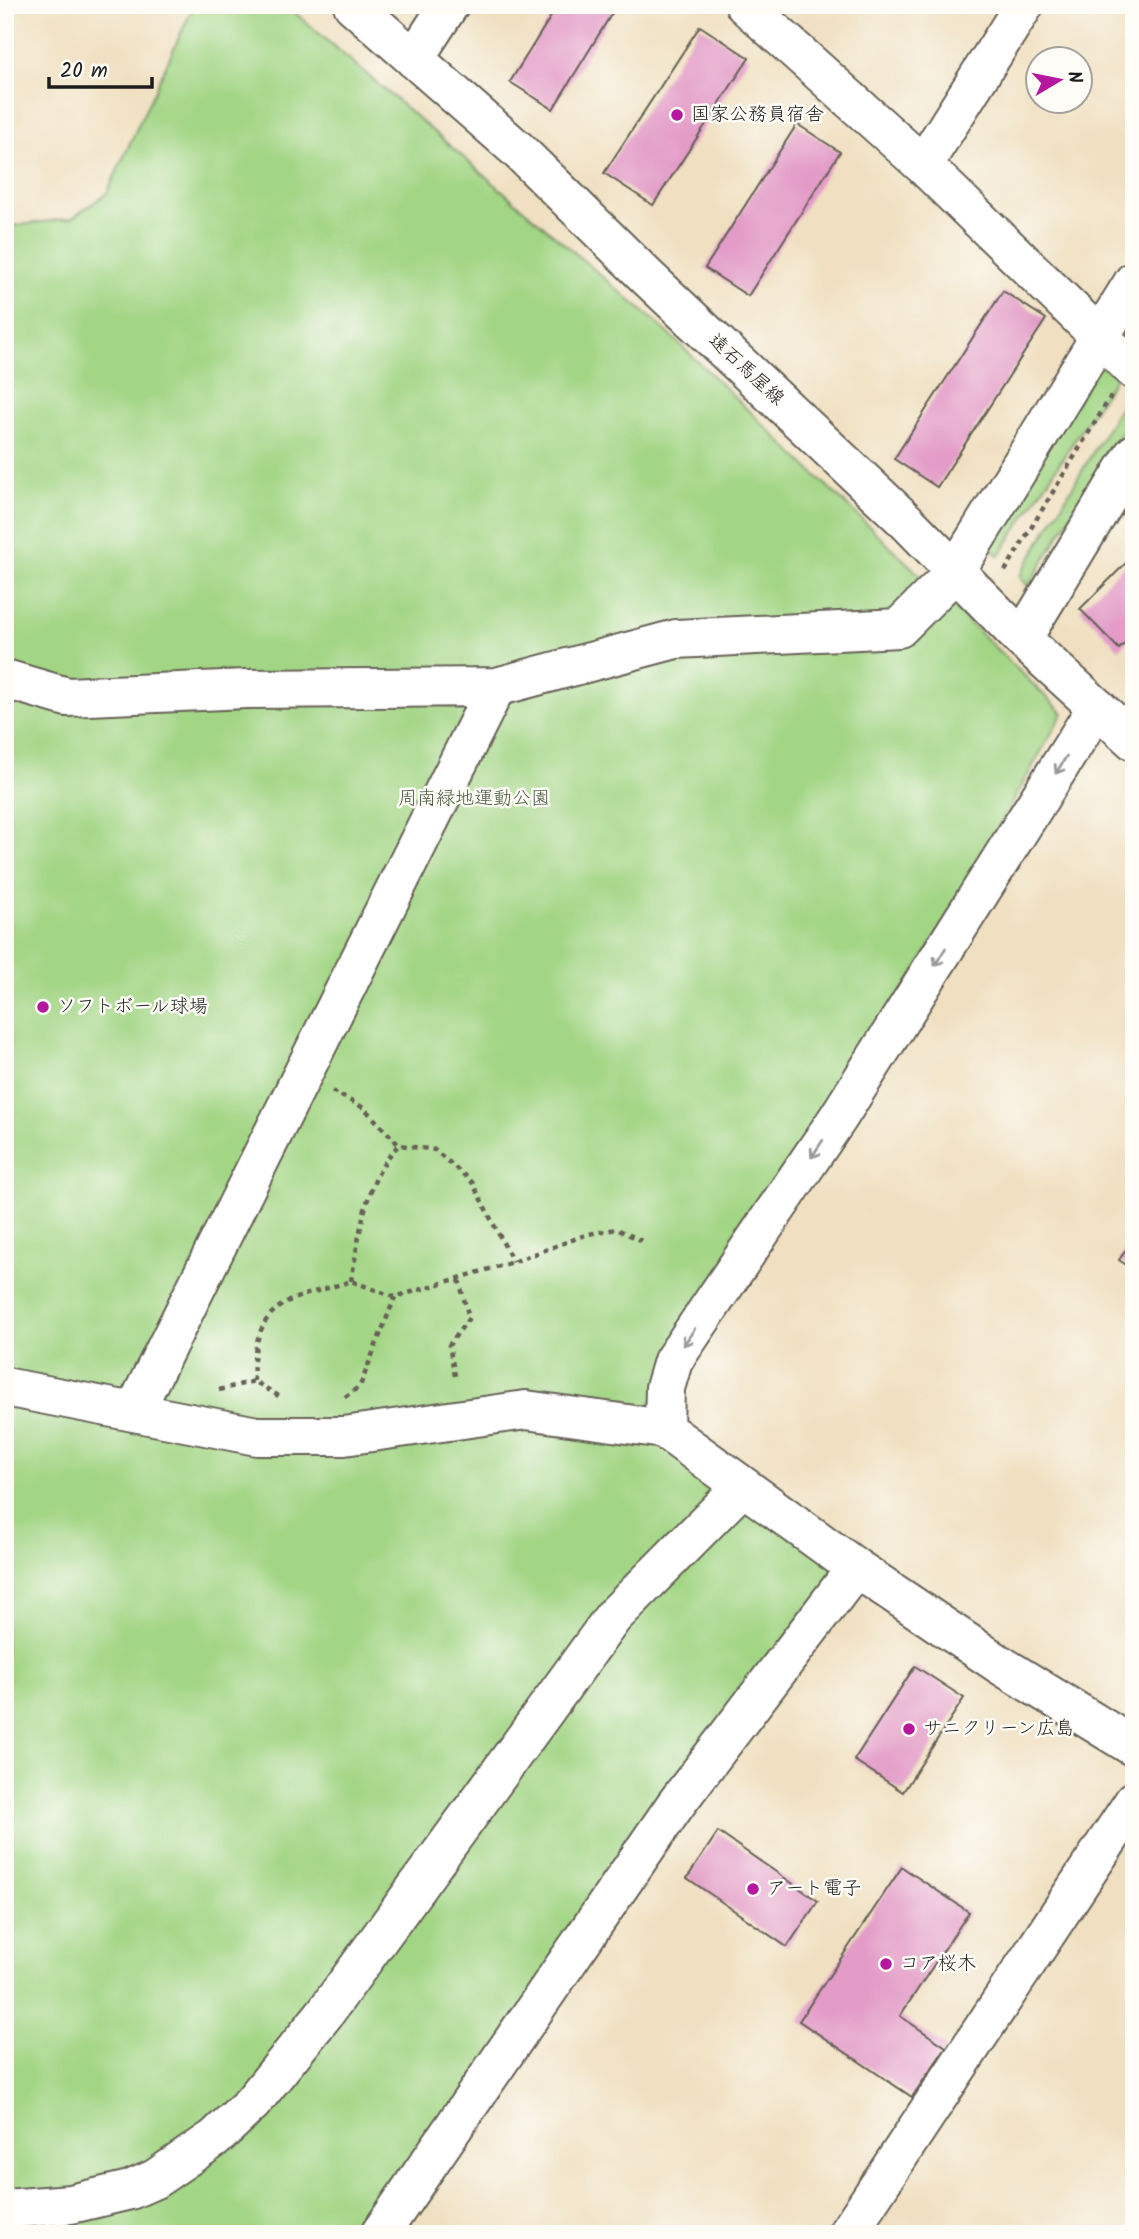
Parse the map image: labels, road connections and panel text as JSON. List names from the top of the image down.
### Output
{
  "streets": {
    "street": ["遠石馬屋線"]
  },
  "parks": ["周南緑地運動公園"],
  "places": [
    "国家公務員宿舎",
    "ソフトボール球場",
    "サニクリーン広島",
    "アート電子",
    "コア桜木"
  ],
  "scale_bar": "20 m",
  "north": "right"
}
